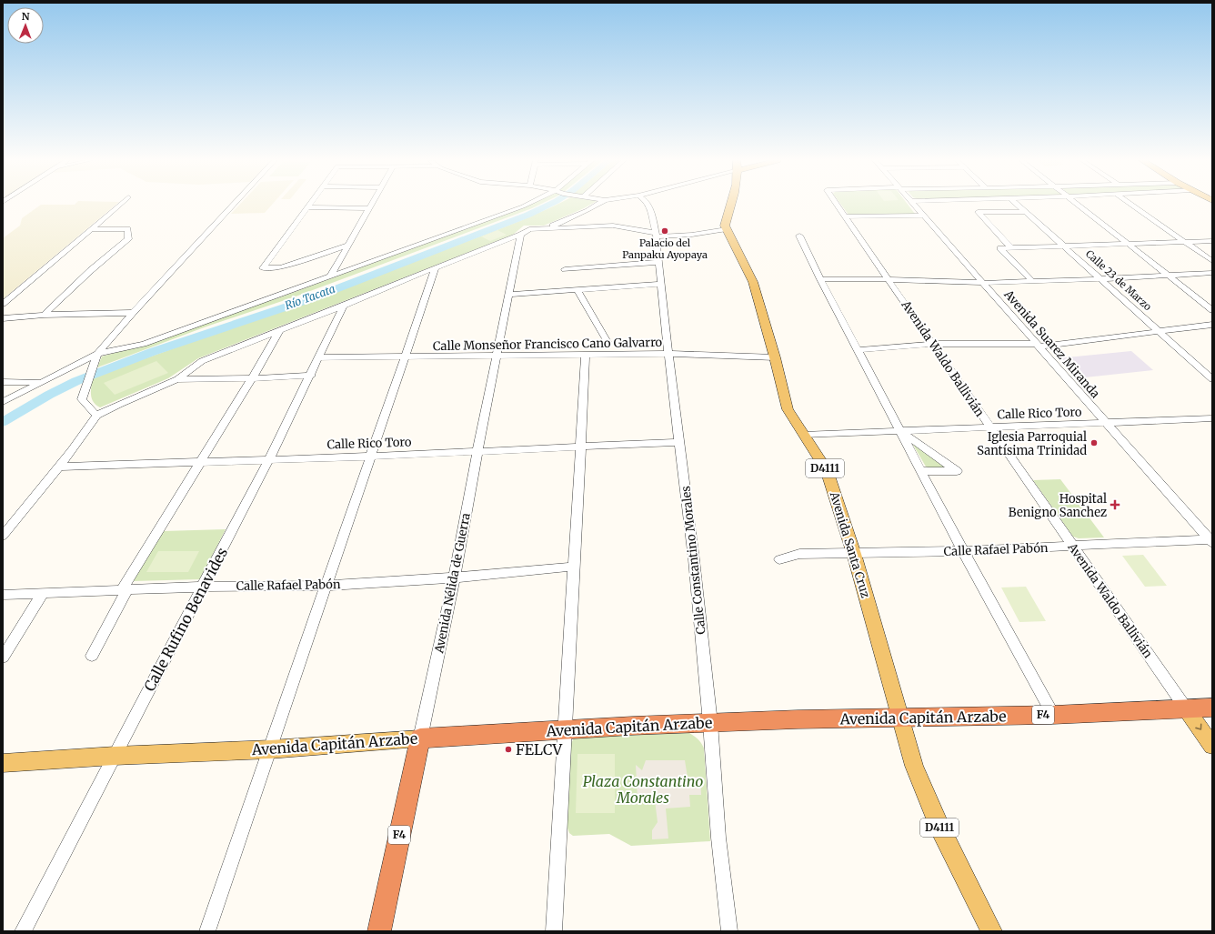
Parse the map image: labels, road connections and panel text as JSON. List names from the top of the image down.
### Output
{
  "streets": {
    "highway": ["Avenida Nélida de Guerra", "F4", "Avenida Capitán Arzabe"],
    "main road": ["Avenida Waldo Ballivián", "D4111", "Avenida Santa Cruz"],
    "street": [
      "Calle 23 de Marzo",
      "Calle Monseñor Francisco Cano Galvarro",
      "Avenida Suarez Miranda",
      "Calle Rico Toro",
      "Calle Rafael Pabón",
      "Calle Constantino Morales",
      "Calle Rufino Benavides"
    ]
  },
  "crossings": [
    ["Calle Monseñor Francisco Cano Galvarro", "Avenida Santa Cruz"],
    ["Calle Monseñor Francisco Cano Galvarro", "Calle Constantino Morales"],
    ["Calle Monseñor Francisco Cano Galvarro", "Avenida Nélida de Guerra"],
    ["Calle Monseñor Francisco Cano Galvarro", "Calle Rufino Benavides"],
    ["Avenida Suarez Miranda", "Calle Rico Toro"],
    ["Avenida Suarez Miranda", "Calle Rafael Pabón"],
    ["Avenida Waldo Ballivián", "Calle Rico Toro"],
    ["Avenida Waldo Ballivián", "Calle Rafael Pabón"],
    ["Avenida Waldo Ballivián", "Avenida Capitán Arzabe"],
    ["Calle Rico Toro", "Avenida Santa Cruz"],
    ["Calle Rico Toro", "Calle Constantino Morales"],
    ["Calle Rico Toro", "Avenida Nélida de Guerra"],
    ["Calle Rico Toro", "Calle Rufino Benavides"],
    ["Avenida Santa Cruz", "Calle Rafael Pabón"],
    ["Avenida Santa Cruz", "Avenida Capitán Arzabe"],
    ["Calle Rafael Pabón", "Avenida Nélida de Guerra"],
    ["Calle Rafael Pabón", "Calle Rufino Benavides"],
    ["Calle Constantino Morales", "Avenida Capitán Arzabe"],
    ["Avenida Nélida de Guerra", "Avenida Capitán Arzabe"],
    ["Calle Rufino Benavides", "Avenida Capitán Arzabe"]
  ],
  "water": ["Río Tacata"],
  "parks": ["Plaza Constantino Morales"],
  "places": {
    "other": ["Palacio del Panpaku Ayopaya", "Iglesia Parroquial Santísima Trinidad", "FELCV"],
    "health": ["Hospital Benigno Sanchez"]
  },
  "north": "top"
}
